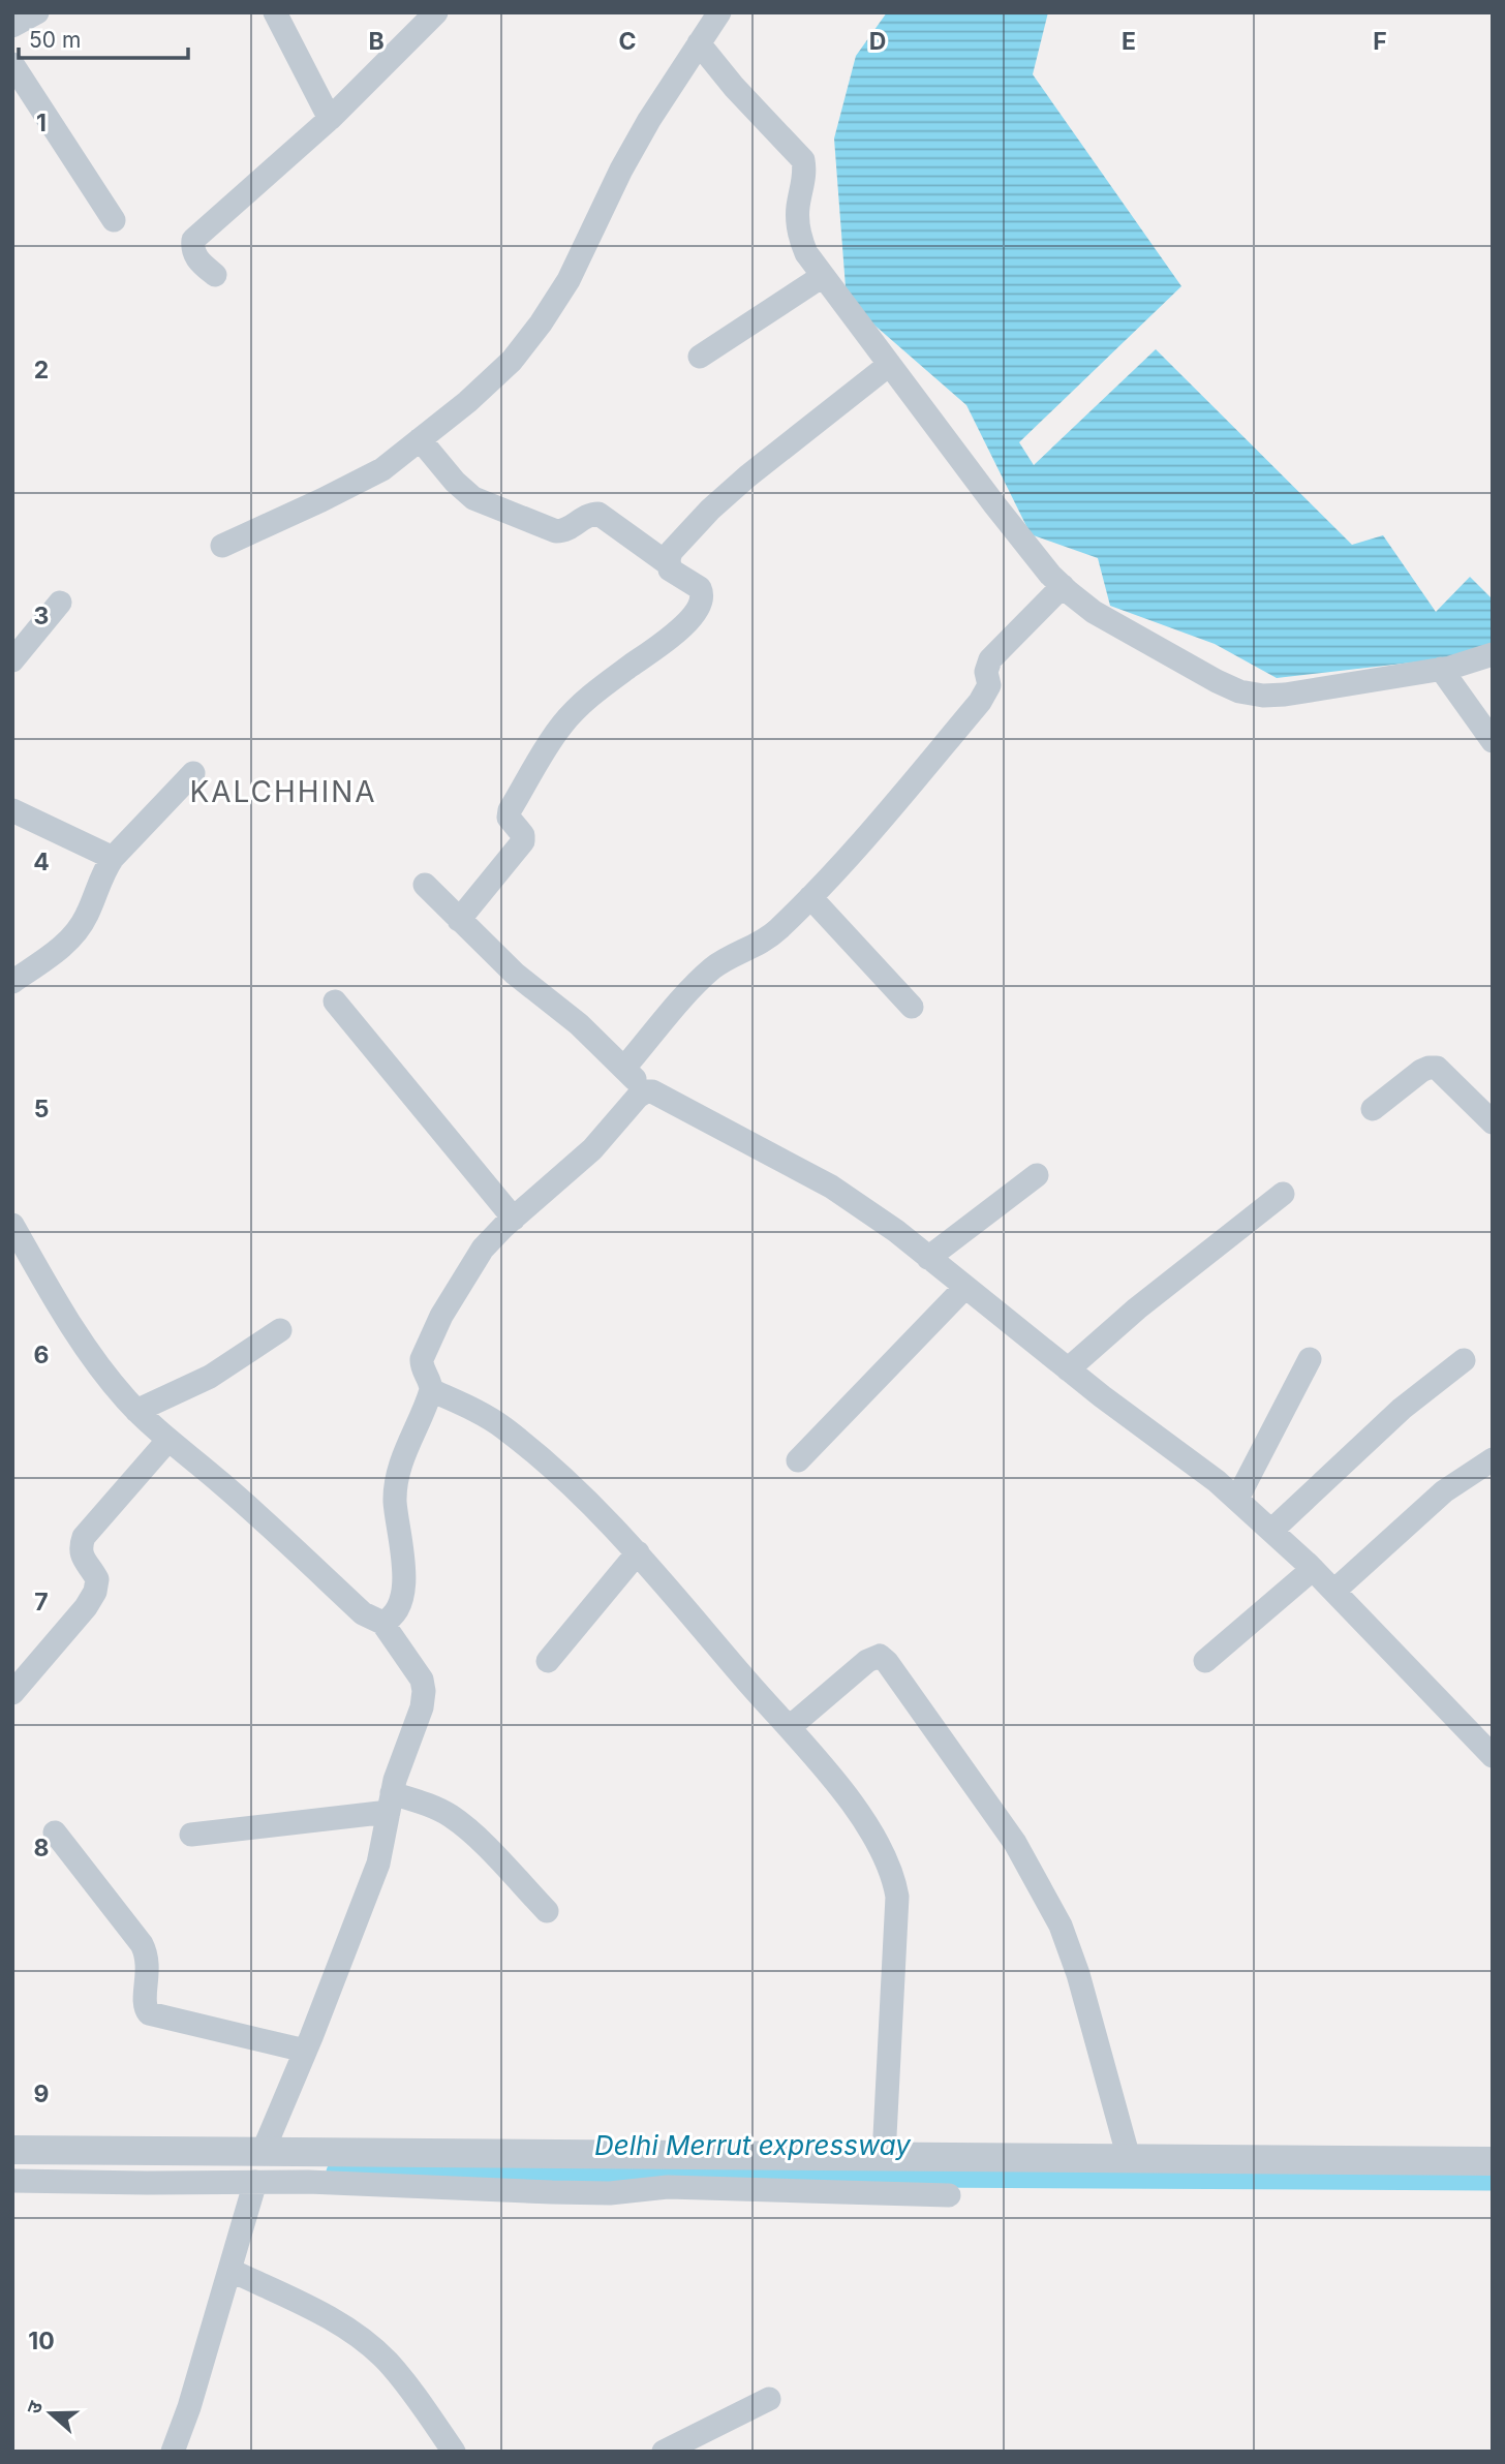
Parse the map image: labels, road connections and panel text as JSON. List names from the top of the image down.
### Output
{
  "districts": ["KALCHHINA"],
  "water": ["Delhi Merrut expressway"],
  "scale_bar": "50 m",
  "north": "left",
  "grid": {
    "columns": [
      "B",
      "C",
      "D",
      "E",
      "F"
    ],
    "rows": [
      "1",
      "2",
      "3",
      "4",
      "5",
      "6",
      "7",
      "8",
      "9",
      "10"
    ]
  }
}
